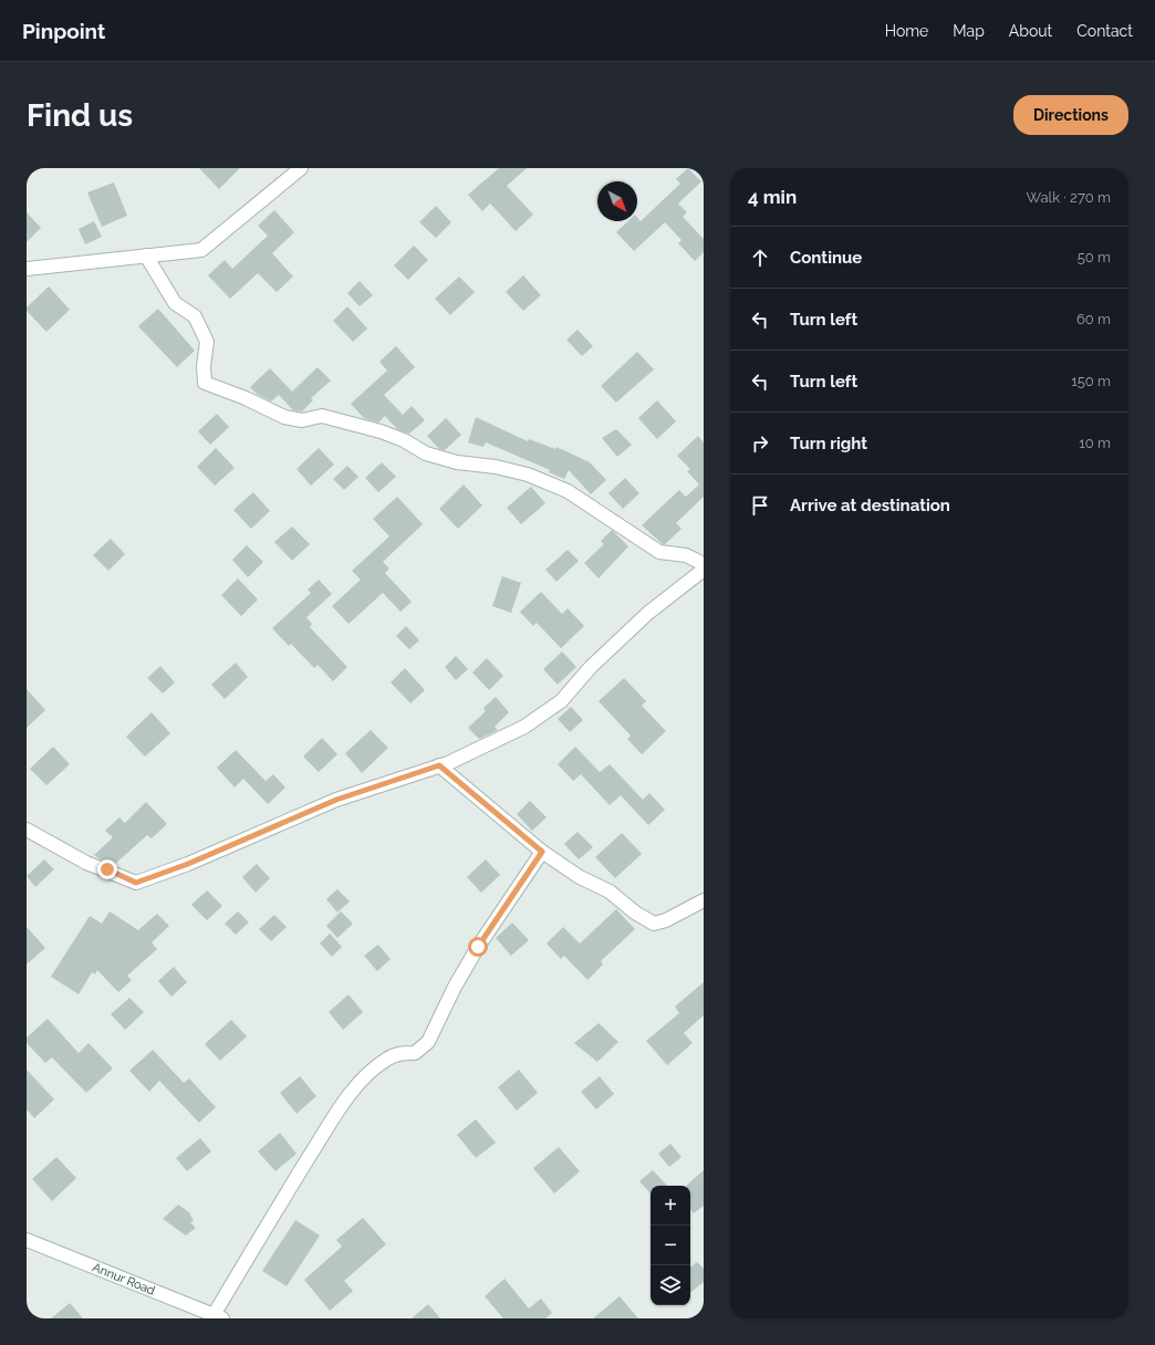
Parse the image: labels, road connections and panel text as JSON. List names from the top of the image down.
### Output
{
  "streets": {
    "street": ["Annur Road"]
  },
  "north": "bottom right",
  "page": {
    "header": "Pinpoint",
    "nav": [
      "Home",
      "Map",
      "About",
      "Contact"
    ],
    "buttons": "Directions",
    "title": "Find us",
    "heading": ["4 min", "Walk · 270 m"],
    "list": [
      ["Continue", "50 m"],
      ["Turn left", "60 m"],
      ["Turn left", "150 m"],
      ["Turn right", "10 m"],
      "Arrive at destination"
    ],
    "map_buttons": ["+", "−"]
  }
}
